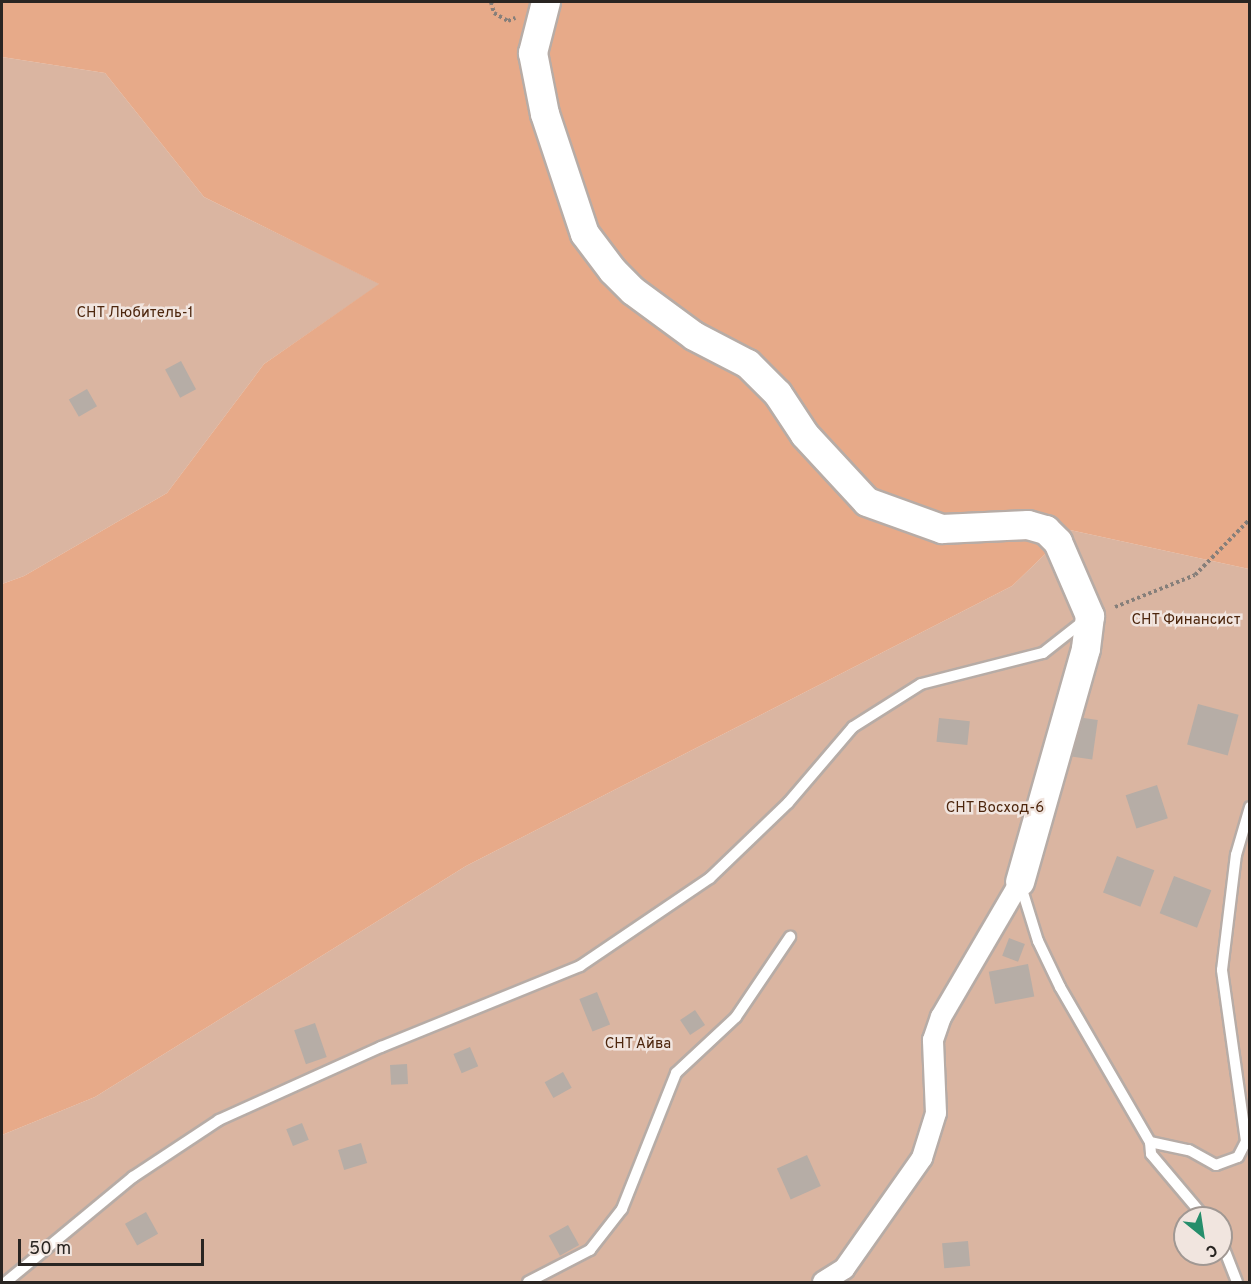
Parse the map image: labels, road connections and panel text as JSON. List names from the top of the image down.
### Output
{
  "parks": [
    "СНТ Любитель-1",
    "СНТ Финансист",
    "СНТ Восход-6",
    "СНТ Айва"
  ],
  "scale_bar": "50 m",
  "north": "bottom right"
}
